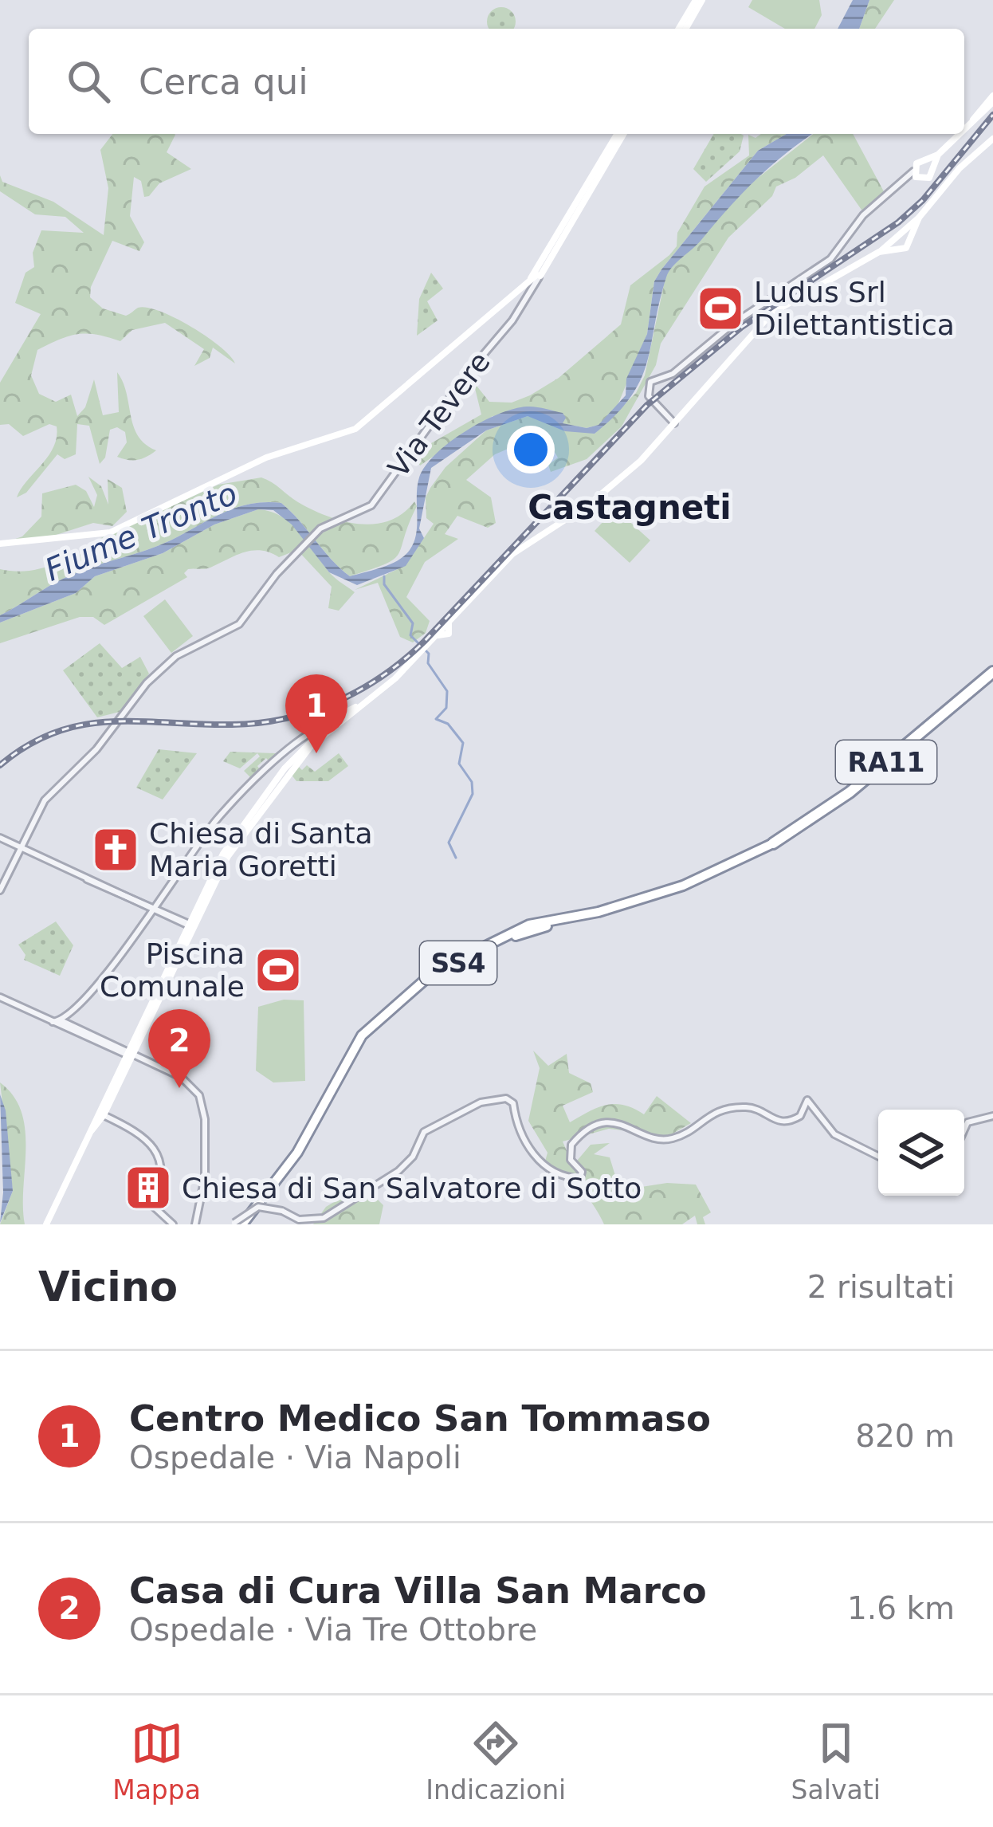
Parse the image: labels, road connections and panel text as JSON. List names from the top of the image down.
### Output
{
  "streets": {
    "highway": ["RA11", "SS4"],
    "street": ["Via Tevere"]
  },
  "crossings": [
    ["RA11", "SS4"]
  ],
  "districts": ["Castagneti"],
  "water": ["Fiume Tronto"],
  "places": {
    "sports": ["Ludus Srl Dilettantistica", "Piscina Comunale"],
    "church": ["Chiesa di Santa Maria Goretti"],
    "building": ["Chiesa di San Salvatore di Sotto"]
  },
  "page": {
    "search": "Cerca qui",
    "pins": ["1", "2"],
    "heading": ["Vicino", "2 risultati"],
    "list": [
      {
        "mark": "1",
        "name": "Centro Medico San Tommaso",
        "note": "Ospedale · Via Napoli",
        "value": "820 m"
      },
      {
        "mark": "2",
        "name": "Casa di Cura Villa San Marco",
        "note": "Ospedale · Via Tre Ottobre",
        "value": "1.6 km"
      }
    ],
    "nav": ["Mappa", "Indicazioni", "Salvati"]
  }
}
